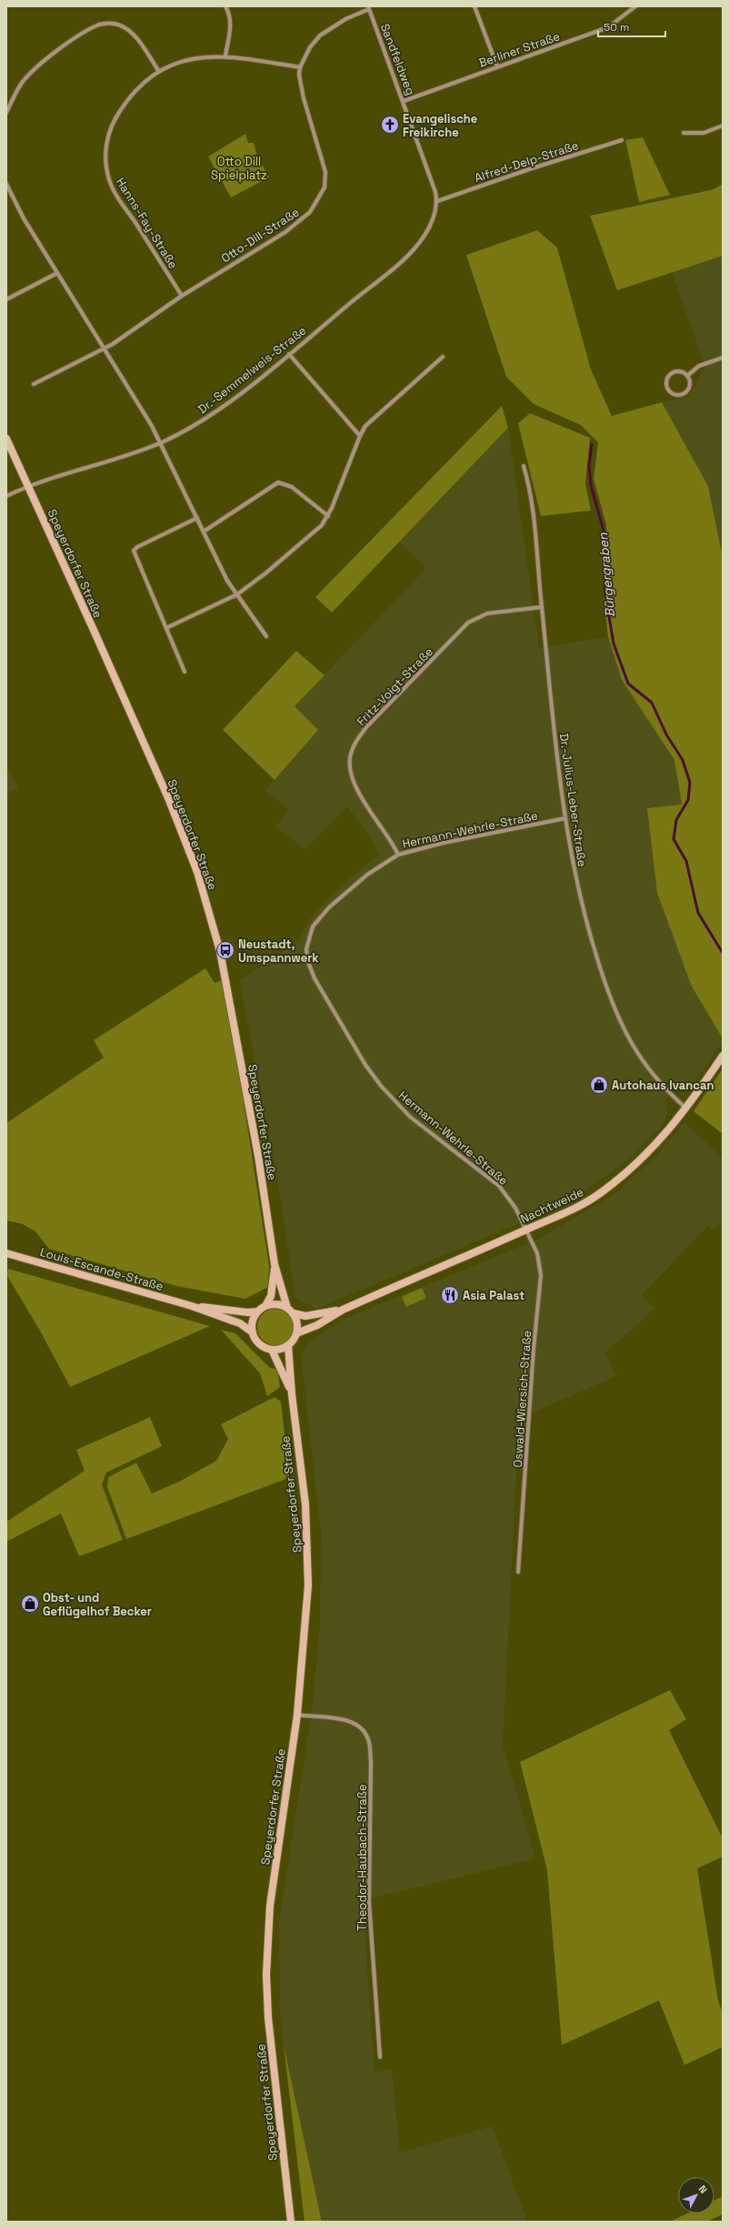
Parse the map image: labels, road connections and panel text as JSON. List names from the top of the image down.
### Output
{
  "streets": {
    "street": [
      "Berliner Straße",
      "Sandfeldweg",
      "Alfred-Delp-Straße",
      "Hanns-Fay-Straße",
      "Otto-Dill-Straße",
      "Dr.-Semmelweis-Straße",
      "Speyerdorfer Straße",
      "Fritz-Voigt-Straße",
      "Dr.-Julius-Leber-Straße",
      "Hermann-Wehrle-Straße",
      "Nachtweide",
      "Louis-Escande-Straße",
      "Oswald-Wiersich-Straße",
      "Theodor-Haubach-Straße"
    ]
  },
  "crossings": [
    ["Berliner Straße", "Sandfeldweg"],
    ["Sandfeldweg", "Alfred-Delp-Straße"],
    ["Sandfeldweg", "Dr.-Semmelweis-Straße"],
    ["Alfred-Delp-Straße", "Dr.-Semmelweis-Straße"],
    ["Hanns-Fay-Straße", "Otto-Dill-Straße"],
    ["Dr.-Semmelweis-Straße", "Speyerdorfer Straße"],
    ["Speyerdorfer Straße", "Nachtweide"],
    ["Speyerdorfer Straße", "Louis-Escande-Straße"],
    ["Speyerdorfer Straße", "Theodor-Haubach-Straße"],
    ["Fritz-Voigt-Straße", "Dr.-Julius-Leber-Straße"],
    ["Fritz-Voigt-Straße", "Hermann-Wehrle-Straße"],
    ["Dr.-Julius-Leber-Straße", "Hermann-Wehrle-Straße"],
    ["Dr.-Julius-Leber-Straße", "Nachtweide"],
    ["Hermann-Wehrle-Straße", "Nachtweide"],
    ["Hermann-Wehrle-Straße", "Oswald-Wiersich-Straße"],
    ["Nachtweide", "Louis-Escande-Straße"],
    ["Nachtweide", "Oswald-Wiersich-Straße"]
  ],
  "water": ["Bürgergraben"],
  "parks": ["Otto Dill Spielplatz"],
  "places": {
    "church": ["Evangelische Freikirche"],
    "bus stop": ["Neustadt, Umspannwerk"],
    "shop": ["Autohaus Ivancan", "Obst- und Geflügelhof Becker"],
    "restaurant": ["Asia Palast"]
  },
  "scale_bar": "50 m",
  "north": "top right"
}
